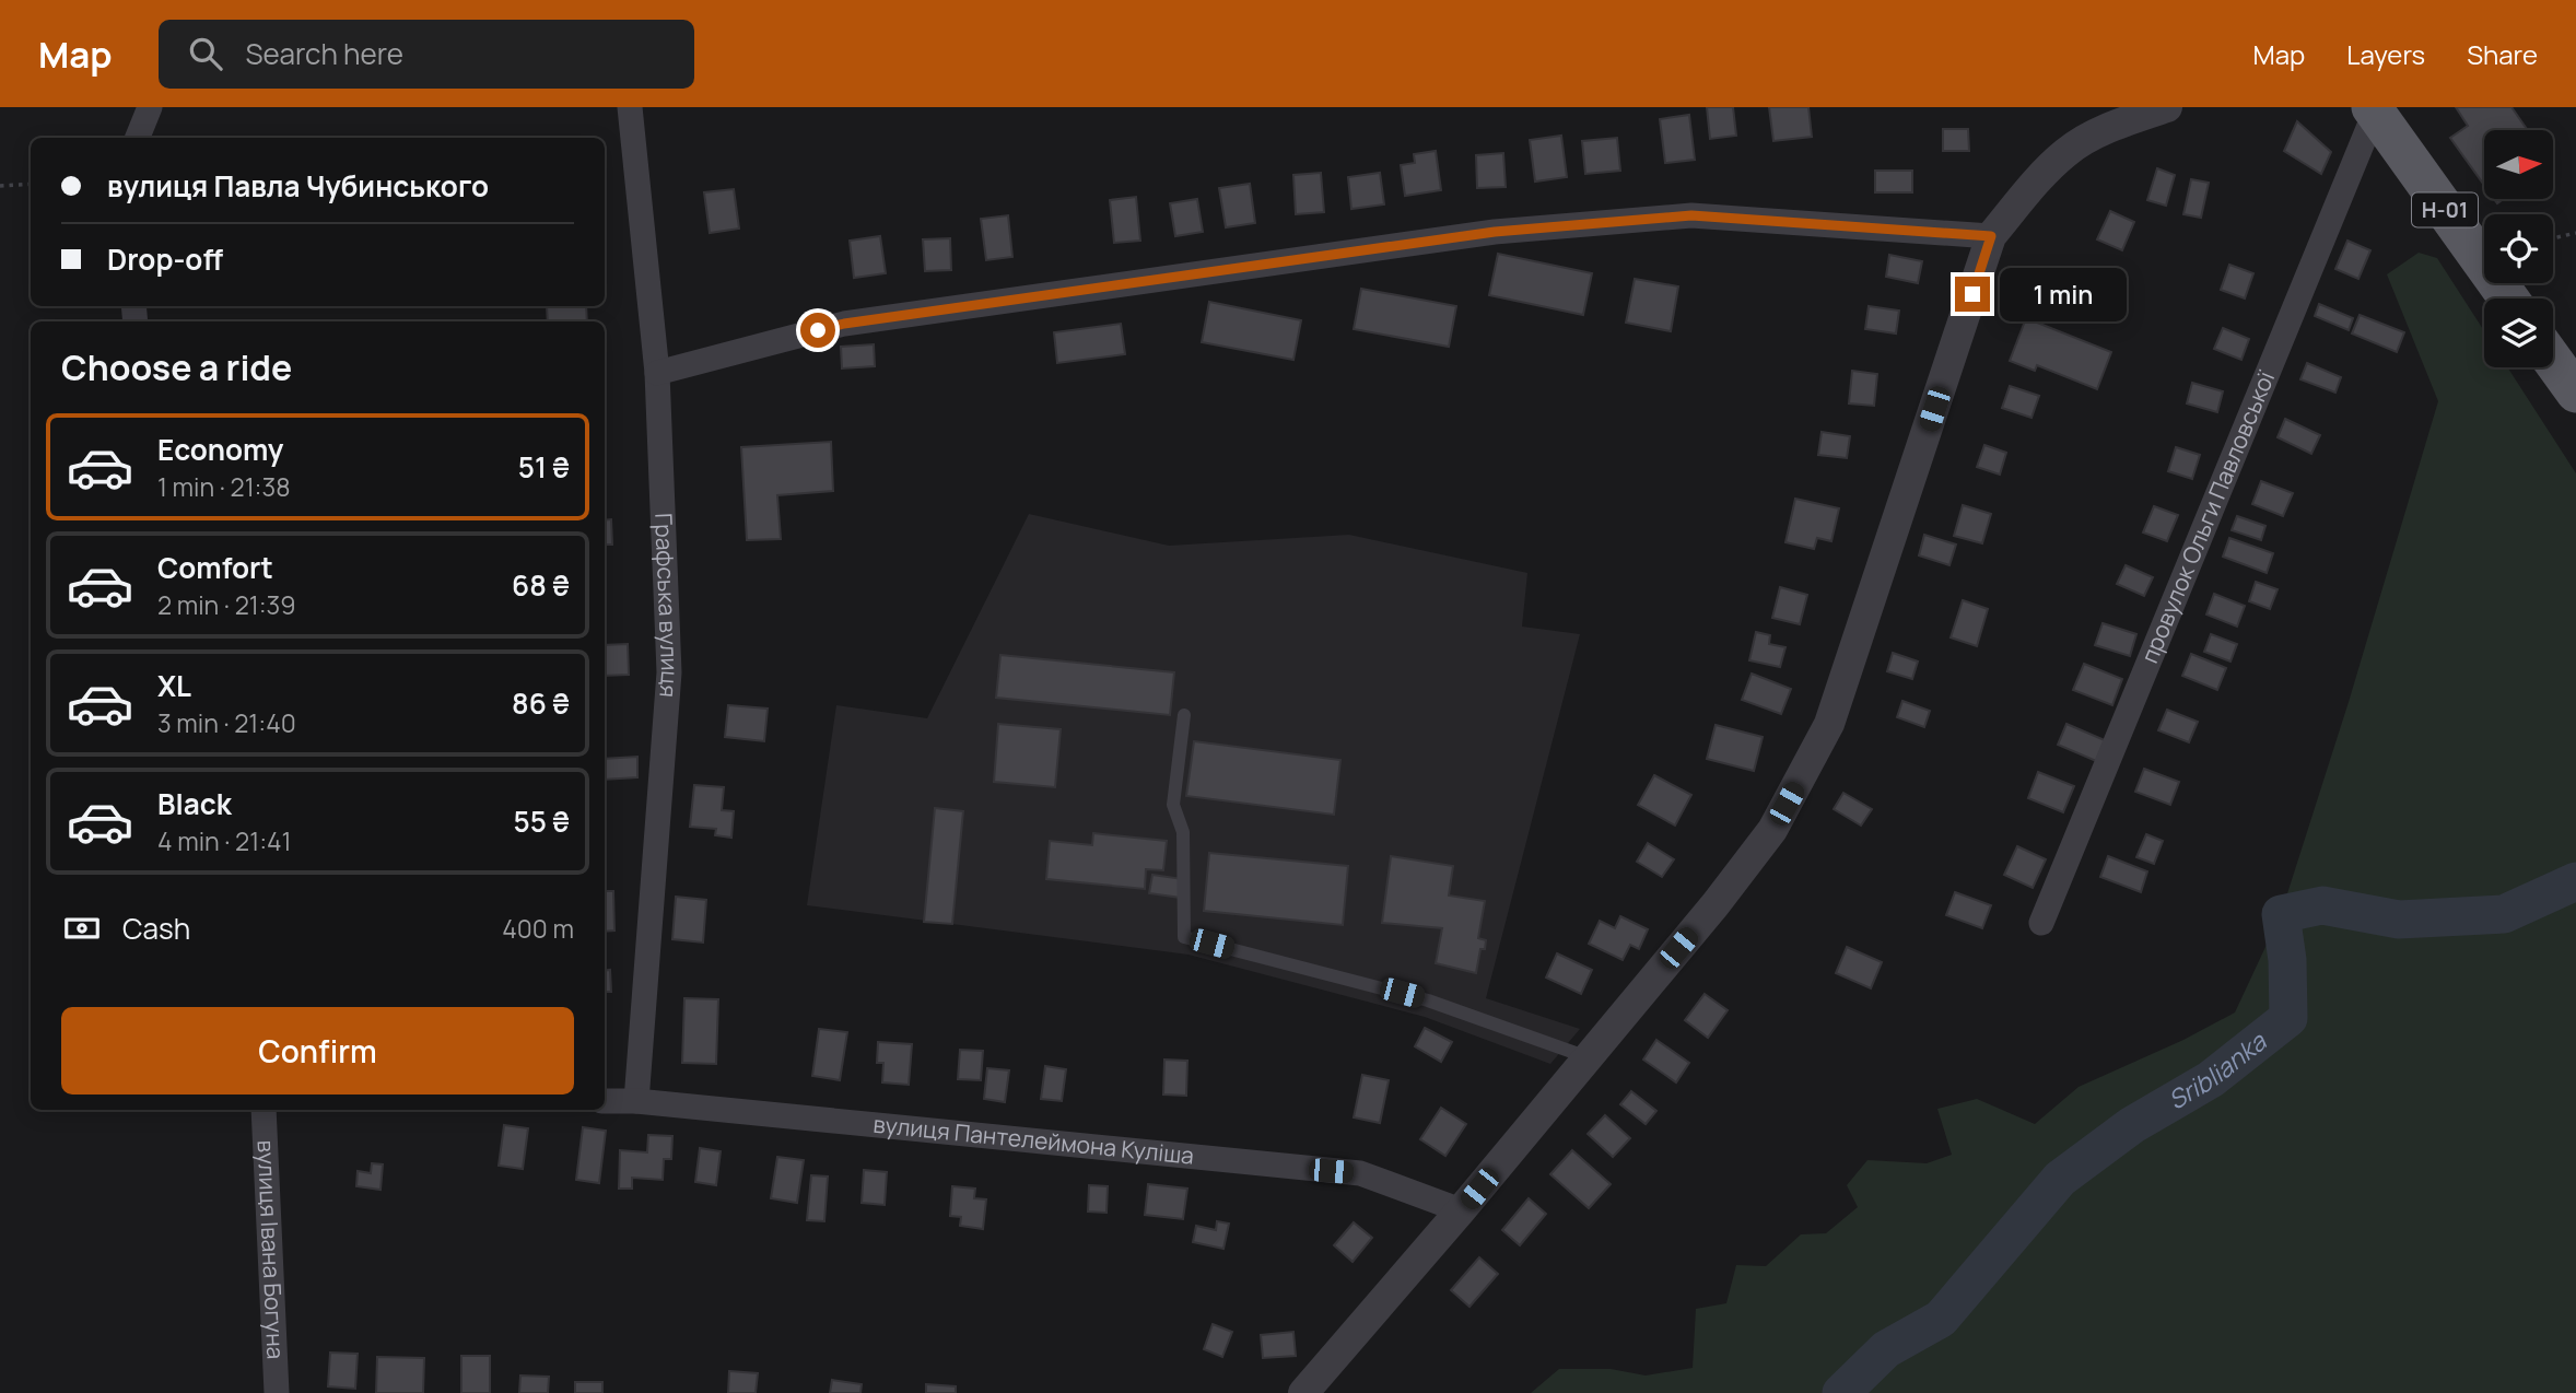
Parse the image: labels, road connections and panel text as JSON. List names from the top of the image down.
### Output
{
  "streets": {
    "main road": ["Н-01"],
    "street": [
      "провулок Ольги Павловської",
      "Графська вулиця",
      "вулиця Пантелеймона Куліша",
      "вулиця Івана Богуна"
    ]
  },
  "crossings": [
    ["Н-01", "провулок Ольги Павловської"],
    ["Графська вулиця", "вулиця Пантелеймона Куліша"]
  ],
  "water": ["Sriblianka"],
  "north": "right",
  "page": {
    "header": "Map",
    "search": "Search here",
    "nav": ["Map", "Layers", "Share"],
    "banner": ["вулиця Павла Чубинського", "Drop-off"],
    "bubble": "1 min",
    "heading": "Choose a ride",
    "list": [
      {
        "name": "Economy",
        "note": "1 min · 21:38",
        "value": "51 ₴"
      },
      {
        "name": "Comfort",
        "note": "2 min · 21:39",
        "value": "68 ₴"
      },
      {
        "name": "XL",
        "note": "3 min · 21:40",
        "value": "86 ₴"
      },
      {
        "name": "Black",
        "note": "4 min · 21:41",
        "value": "55 ₴"
      }
    ],
    "pay": ["Cash", "400 m"],
    "buttons": "Confirm"
  }
}
